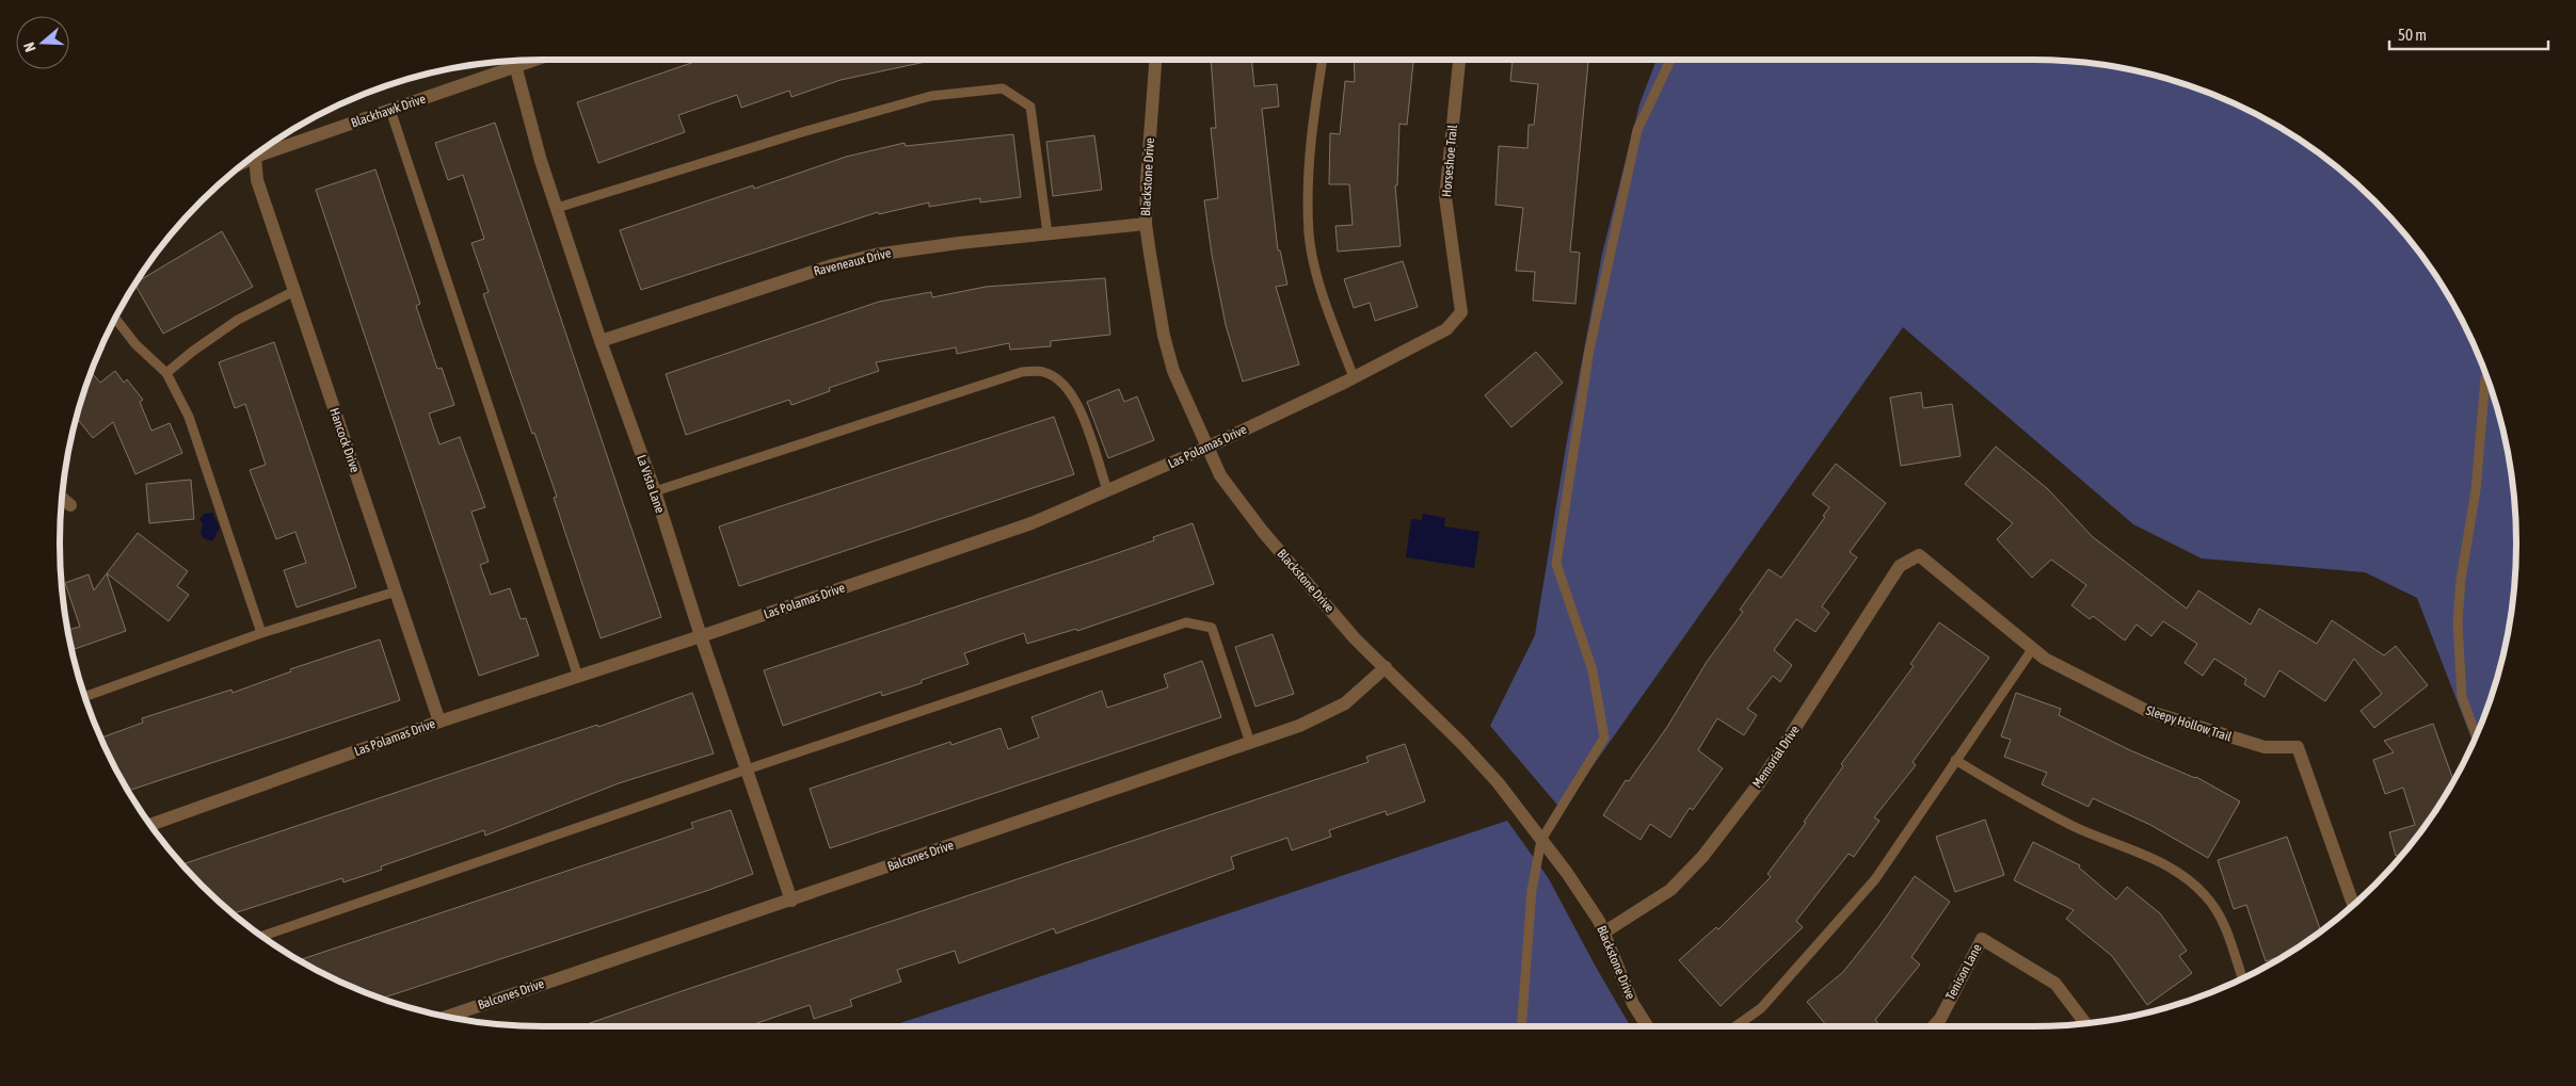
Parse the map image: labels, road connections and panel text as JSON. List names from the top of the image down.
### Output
{
  "streets": {
    "street": [
      "Blackhawk Drive",
      "Horseshoe Trail",
      "Blackstone Drive",
      "Raveneaux Drive",
      "Hancock Drive",
      "Las Polamas Drive",
      "La Vista Lane",
      "Sleepy Hollow Trail",
      "Memorial Drive",
      "Balcones Drive",
      "Tenison Lane"
    ]
  },
  "crossings": [
    ["Blackhawk Drive", "Hancock Drive"],
    ["Blackhawk Drive", "La Vista Lane"],
    ["Horseshoe Trail", "Las Polamas Drive"],
    ["Blackstone Drive", "Raveneaux Drive"],
    ["Blackstone Drive", "Las Polamas Drive"],
    ["Blackstone Drive", "Memorial Drive"],
    ["Blackstone Drive", "Balcones Drive"],
    ["Raveneaux Drive", "La Vista Lane"],
    ["Hancock Drive", "Las Polamas Drive"],
    ["Las Polamas Drive", "La Vista Lane"],
    ["La Vista Lane", "Balcones Drive"],
    ["Sleepy Hollow Trail", "Memorial Drive"]
  ],
  "scale_bar": "50 m",
  "north": "left"
}
